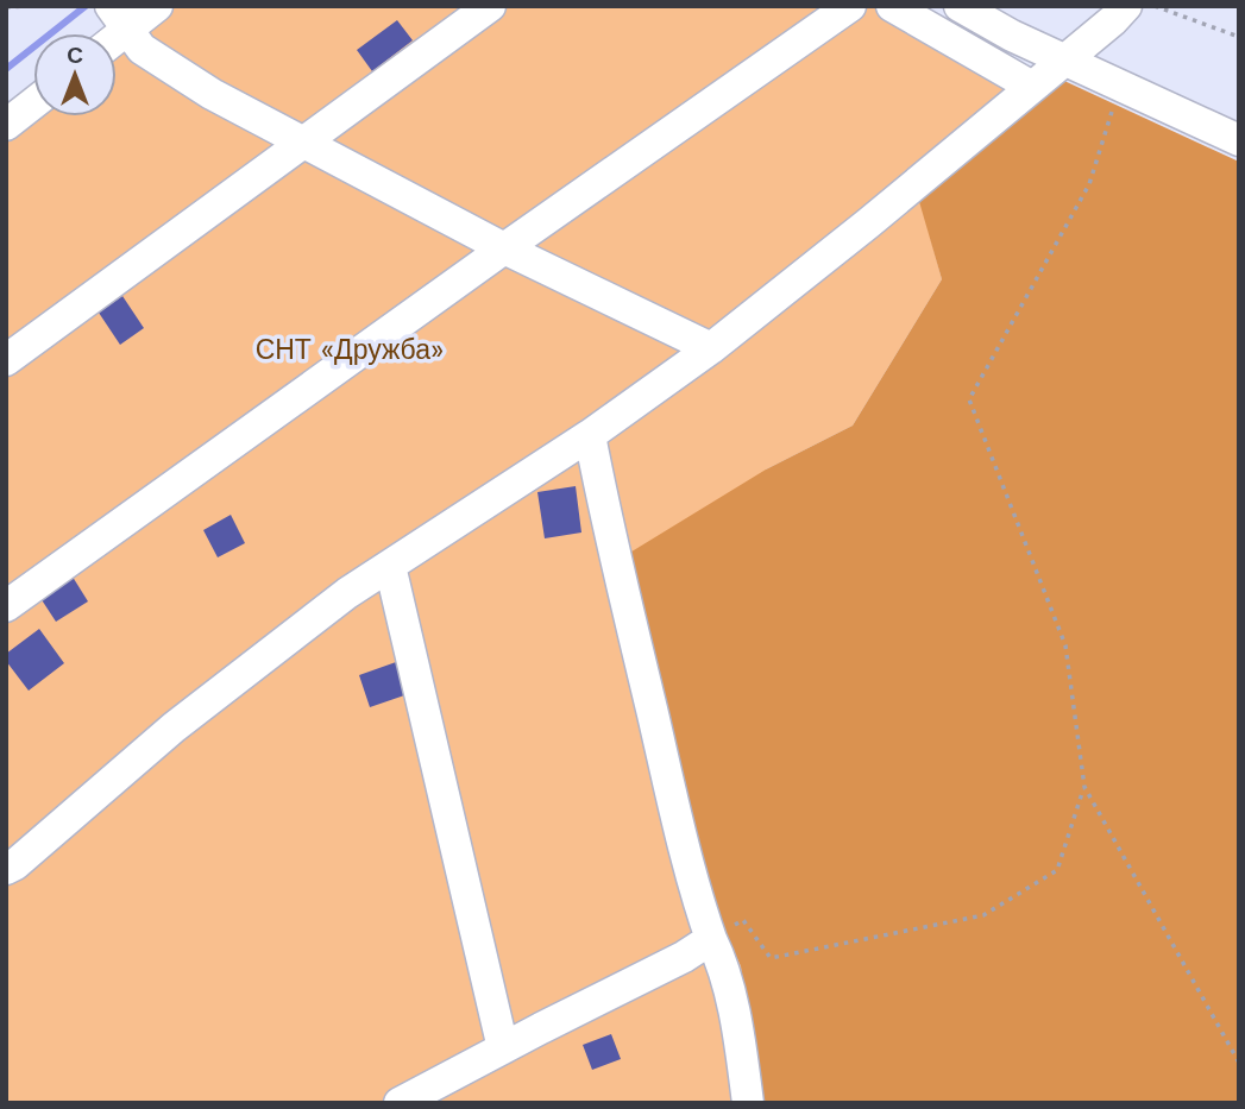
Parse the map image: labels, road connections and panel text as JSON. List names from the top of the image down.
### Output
{
  "parks": ["СНТ «Дружба»"],
  "north": "top"
}
